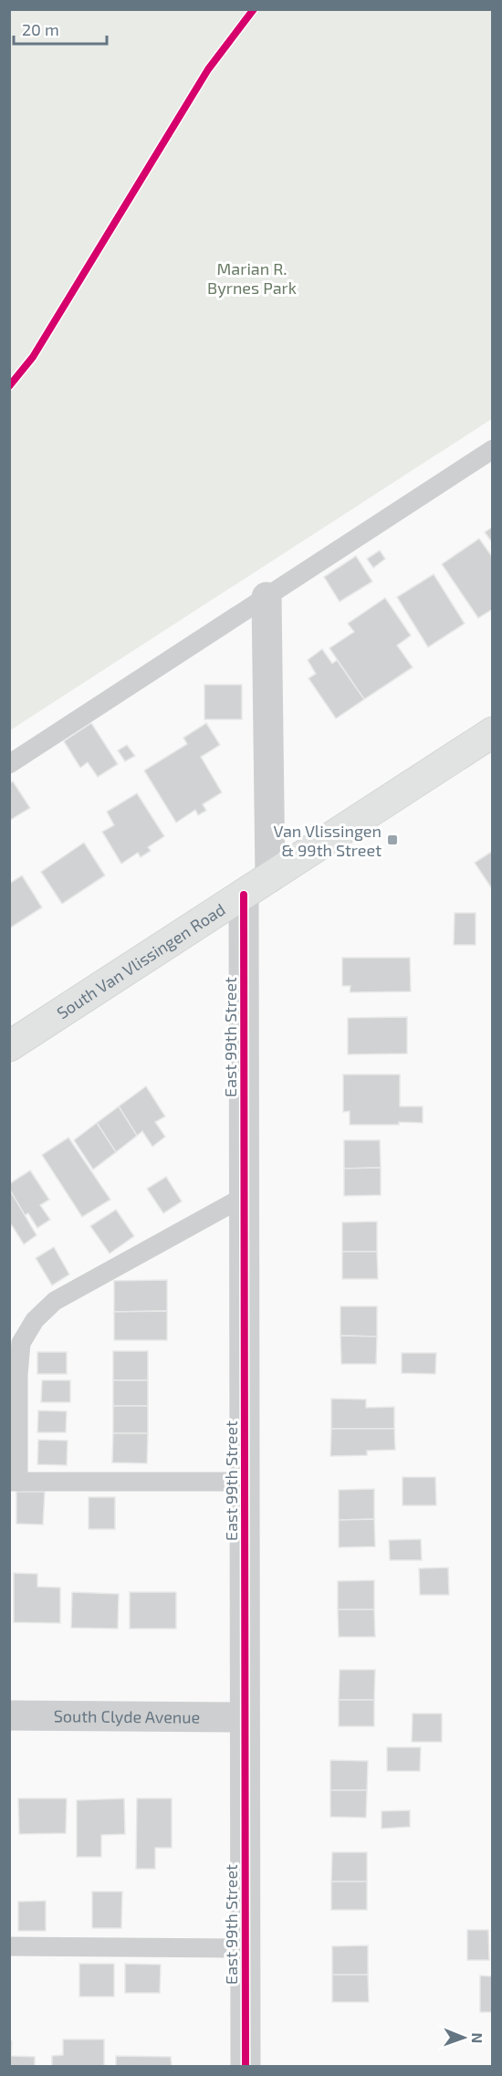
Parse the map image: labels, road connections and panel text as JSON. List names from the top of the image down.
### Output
{
  "streets": {
    "main road": ["South Van Vlissingen Road"],
    "street": ["East 99th Street", "South Clyde Avenue"]
  },
  "crossings": [
    ["South Van Vlissingen Road", "East 99th Street"],
    ["East 99th Street", "South Clyde Avenue"]
  ],
  "parks": ["Marian R. Byrnes Park"],
  "places": {
    "transit": ["Van Vlissingen & 99th Street"]
  },
  "scale_bar": "20 m",
  "north": "right"
}
